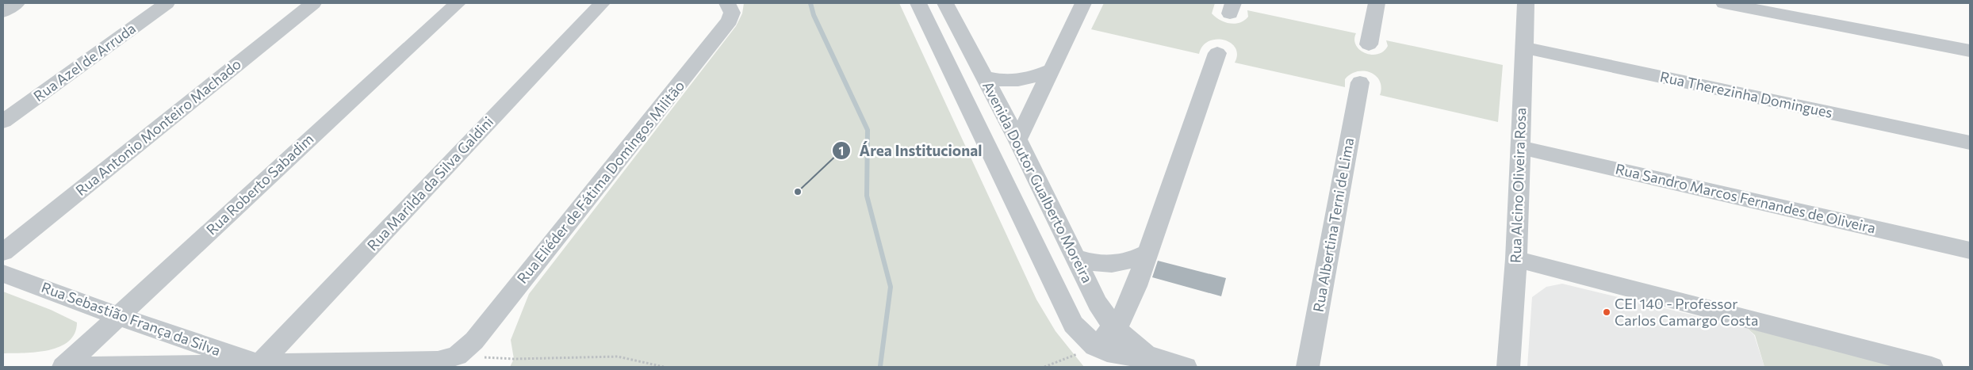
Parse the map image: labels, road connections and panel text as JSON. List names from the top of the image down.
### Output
{
  "streets": {
    "street": [
      "Rua Azel de Arruda",
      "Rua Therezinha Domingues",
      "Rua Antonio Monteiro Machado",
      "Rua Eliéder de Fátima Domingos Militão",
      "Avenida Doutor Gualberto Moreira",
      "Rua Marilda da Silva Galdini",
      "Rua Roberto Sabadim",
      "Rua Alcino Oliveira Rosa",
      "Rua Sandro Marcos Fernandes de Oliveira",
      "Rua Albertina Terni de Lima",
      "Rua Sebastião França da Silva"
    ]
  },
  "crossings": [
    ["Rua Therezinha Domingues", "Rua Alcino Oliveira Rosa"],
    ["Rua Marilda da Silva Galdini", "Rua Sebastião França da Silva"],
    ["Rua Roberto Sabadim", "Rua Sebastião França da Silva"],
    ["Rua Alcino Oliveira Rosa", "Rua Sandro Marcos Fernandes de Oliveira"]
  ],
  "places": ["Área Institucional", "CEI 140 - Professor Carlos Camargo Costa"]
}
